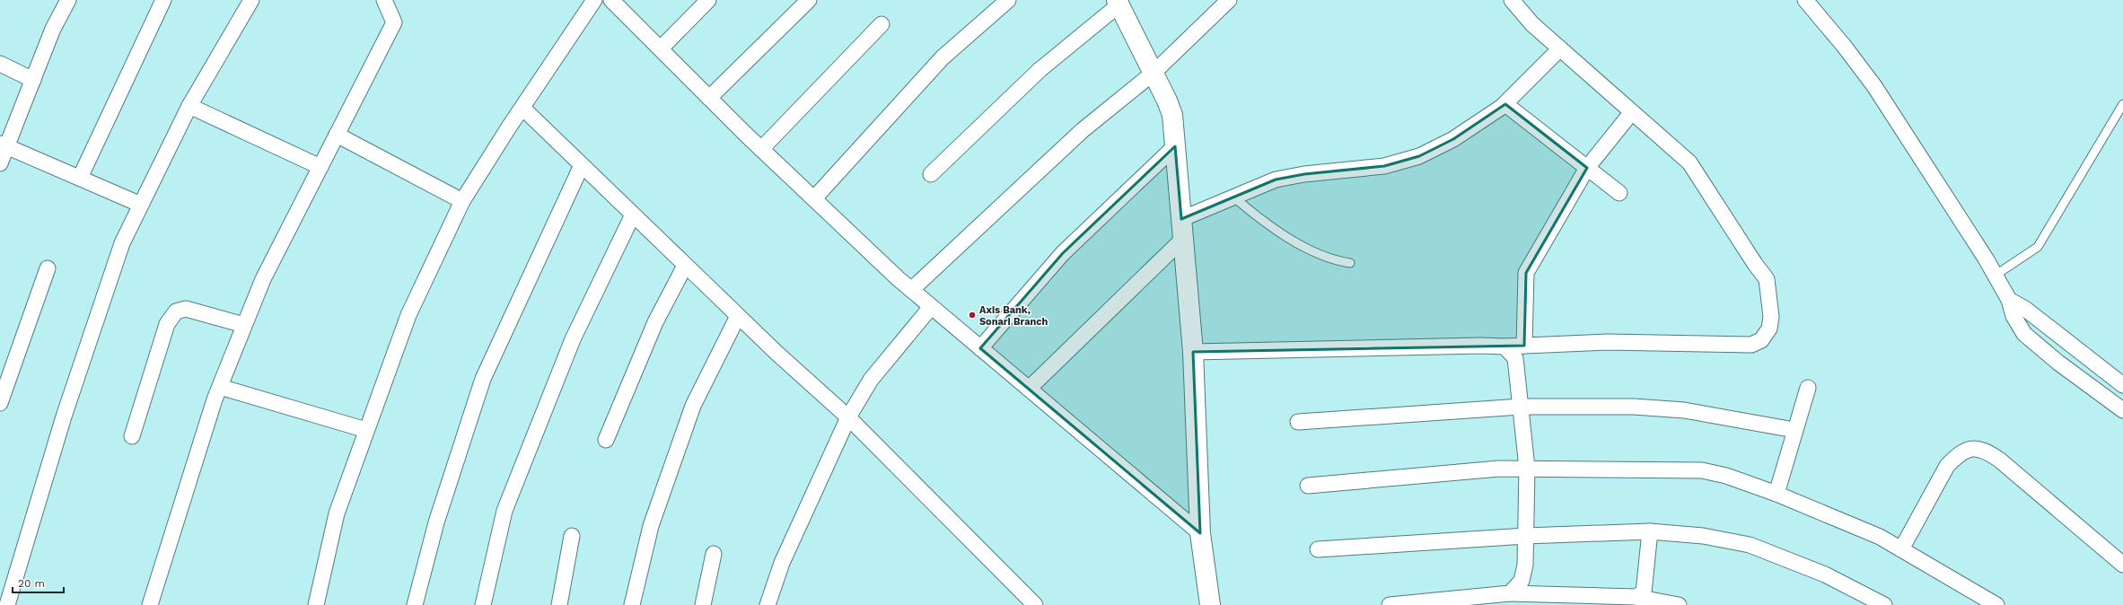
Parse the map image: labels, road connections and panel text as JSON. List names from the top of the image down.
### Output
{
  "places": ["Axis Bank, Sonari Branch"],
  "scale_bar": "20 m"
}
